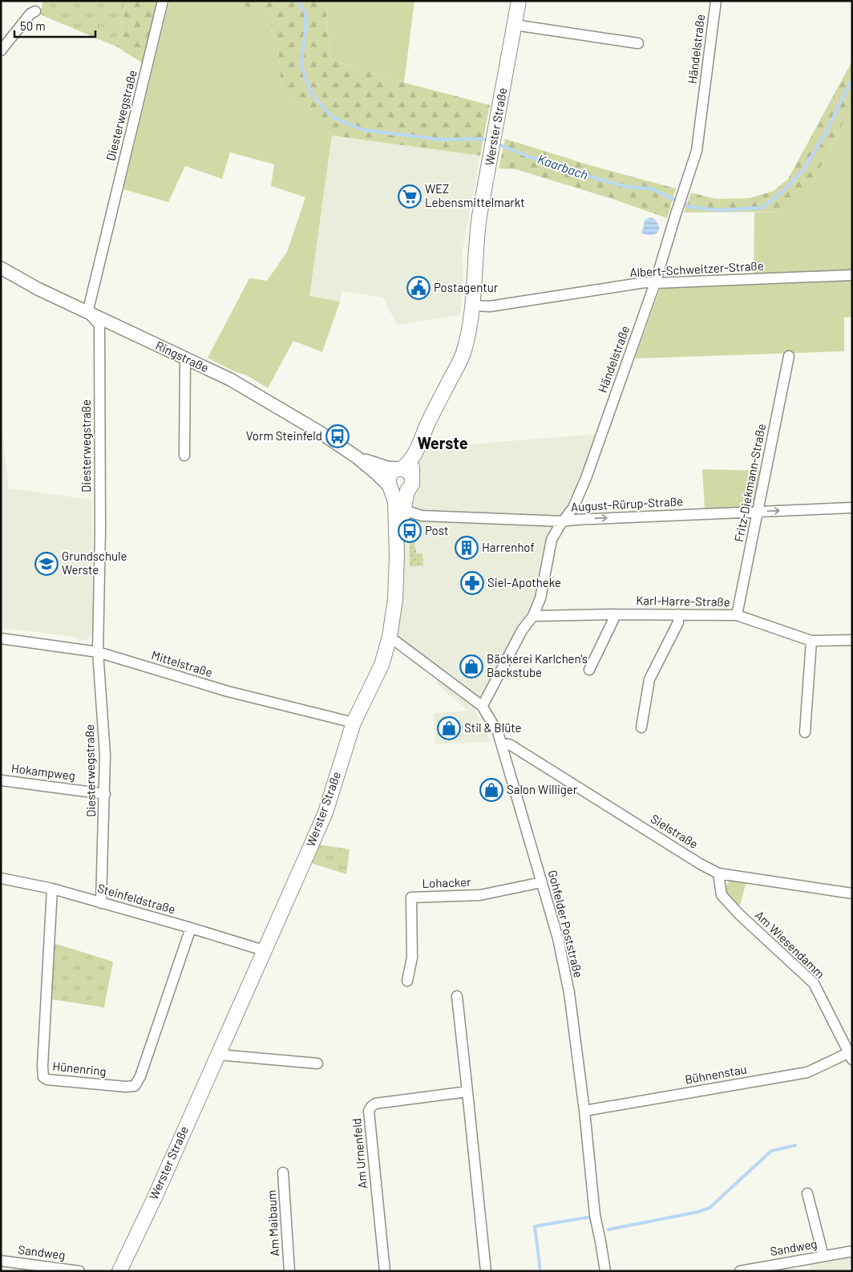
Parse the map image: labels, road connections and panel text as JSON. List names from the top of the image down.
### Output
{
  "streets": {
    "main road": ["Werster Straße"],
    "street": [
      "Händelstraße",
      "Diesterwegstraße",
      "Albert-Schweitzer-Straße",
      "Ringstraße",
      "Fritz-Diekmann-Straße",
      "August-Rürup-Straße",
      "Karl-Harre-Straße",
      "Mittelstraße",
      "Hokampweg",
      "Sielstraße",
      "Lohacker",
      "Steinfeldstraße",
      "Gohfelder Poststraße",
      "Am Wiesendamm",
      "Hünenring",
      "Bühnenstau",
      "Am Urnenfeld",
      "Am Maibaum",
      "Sandweg"
    ]
  },
  "crossings": [
    ["Händelstraße", "Albert-Schweitzer-Straße"],
    ["Händelstraße", "August-Rürup-Straße"],
    ["Händelstraße", "Karl-Harre-Straße"],
    ["Händelstraße", "Gohfelder Poststraße"],
    ["Diesterwegstraße", "Ringstraße"],
    ["Diesterwegstraße", "Mittelstraße"],
    ["Diesterwegstraße", "Hokampweg"],
    ["Diesterwegstraße", "Steinfeldstraße"],
    ["Werster Straße", "Albert-Schweitzer-Straße"],
    ["Werster Straße", "Ringstraße"],
    ["Werster Straße", "August-Rürup-Straße"],
    ["Werster Straße", "Mittelstraße"],
    ["Werster Straße", "Steinfeldstraße"],
    ["Werster Straße", "Gohfelder Poststraße"],
    ["Fritz-Diekmann-Straße", "August-Rürup-Straße"],
    ["Fritz-Diekmann-Straße", "Karl-Harre-Straße"],
    ["Sielstraße", "Gohfelder Poststraße"],
    ["Sielstraße", "Am Wiesendamm"],
    ["Lohacker", "Gohfelder Poststraße"],
    ["Steinfeldstraße", "Hünenring"],
    ["Gohfelder Poststraße", "Bühnenstau"],
    ["Am Wiesendamm", "Bühnenstau"]
  ],
  "one_way": ["August-Rürup-Straße"],
  "districts": ["Werste"],
  "water": ["Kaarbach"],
  "places": {
    "supermarket": ["WEZ Lebensmittelmarkt"],
    "public building": ["Postagentur"],
    "bus stop": ["Vorm Steinfeld", "Post"],
    "building": ["Harrenhof"],
    "school or university": ["Grundschule Werste"],
    "pharmacy": ["Siel-Apotheke"],
    "shop": ["Bäckerei Karlchen's Backstube", "Stil & Blüte", "Salon Williger"]
  },
  "scale_bar": "50 m"
}
